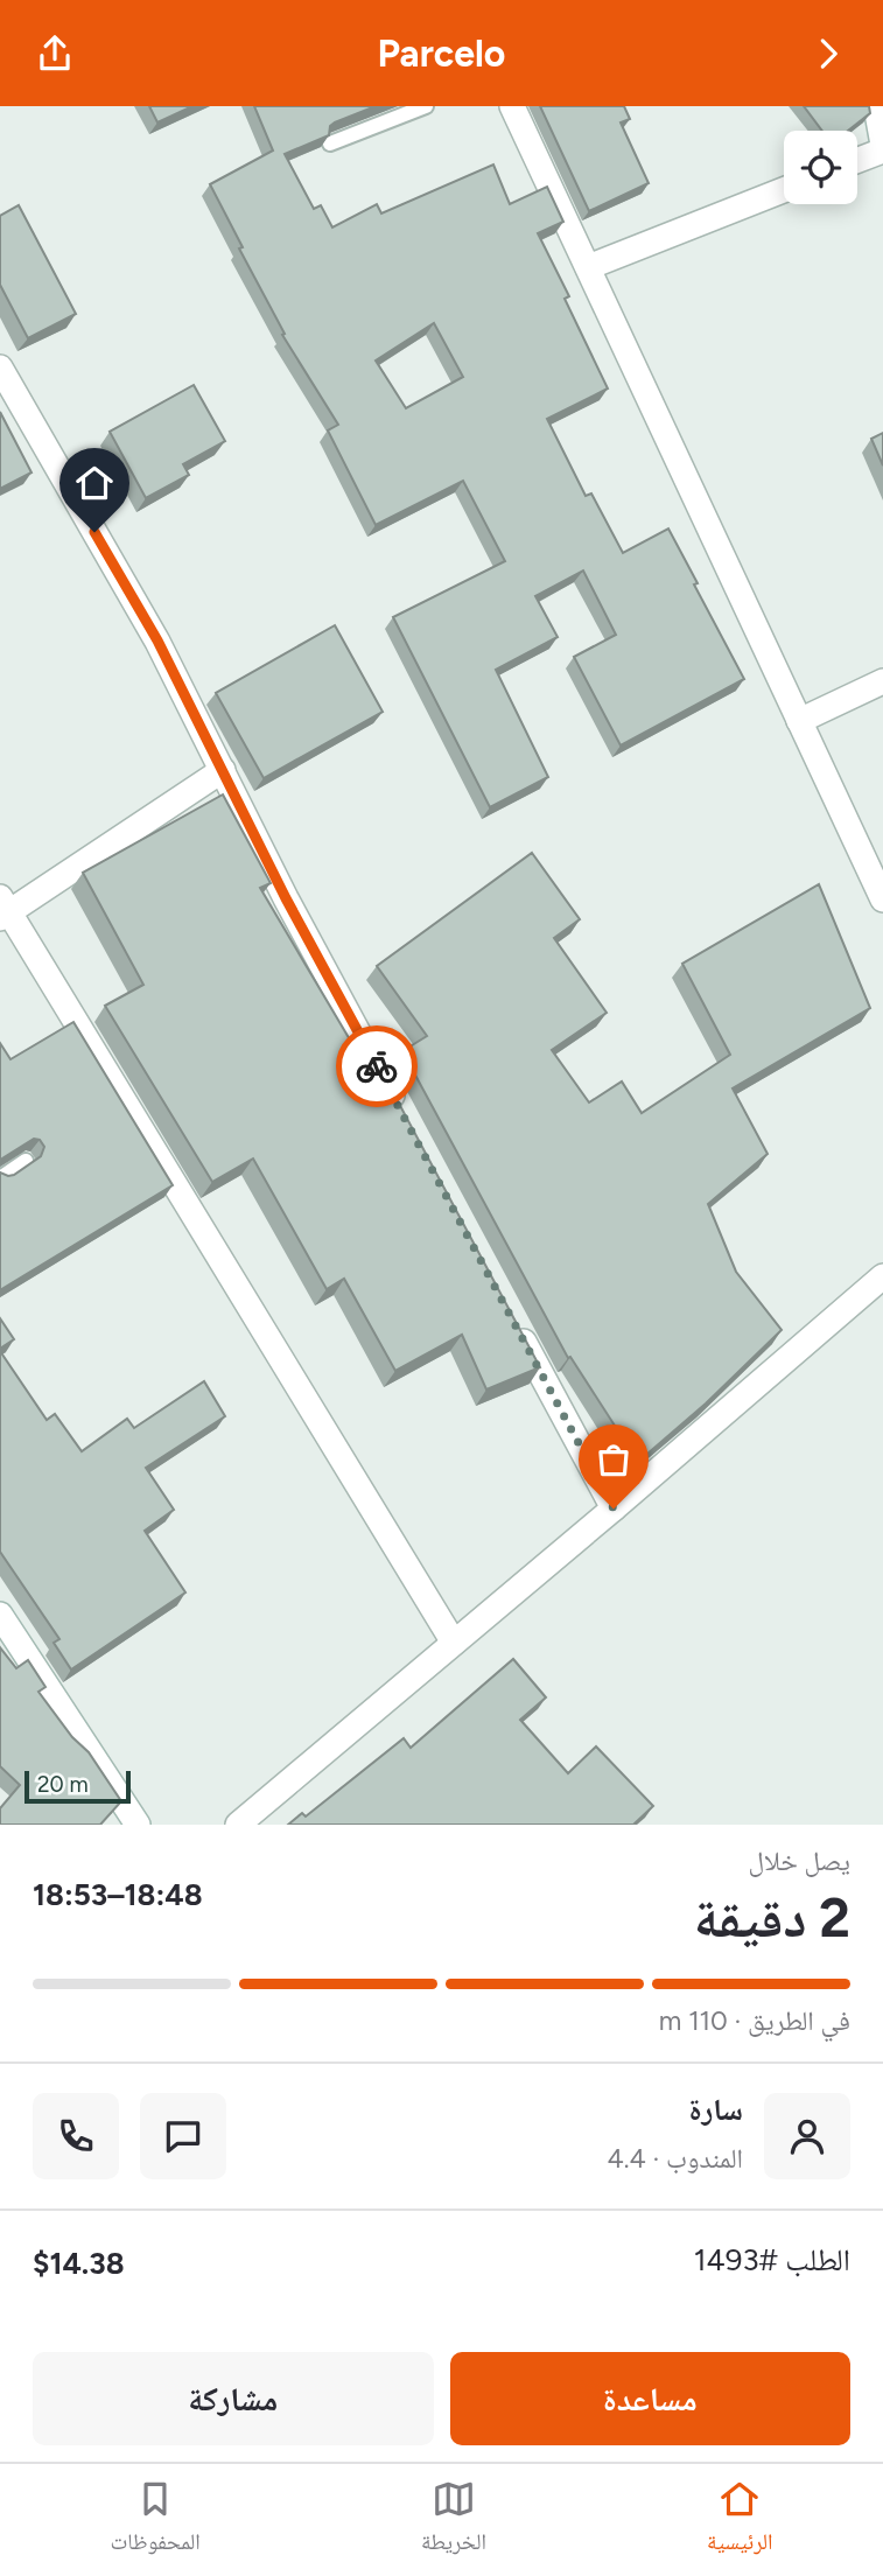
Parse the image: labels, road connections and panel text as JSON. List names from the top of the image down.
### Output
{
  "scale_bar": "20 m",
  "page": {
    "header": "Parcelo",
    "scale": "20 m",
    "heading": ["2 دقيقة", "يصل خلال", "18:48–18:53"],
    "panel": [
      "سارة",
      "المندوب · 4.4",
      "الطلب #1493",
      "$14.38"
    ],
    "bar": "في الطريق · 110 m",
    "buttons": ["مساعدة", "مشاركة"],
    "tabs": ["الرئيسية", "الخريطة", "المحفوظات"]
  }
}
